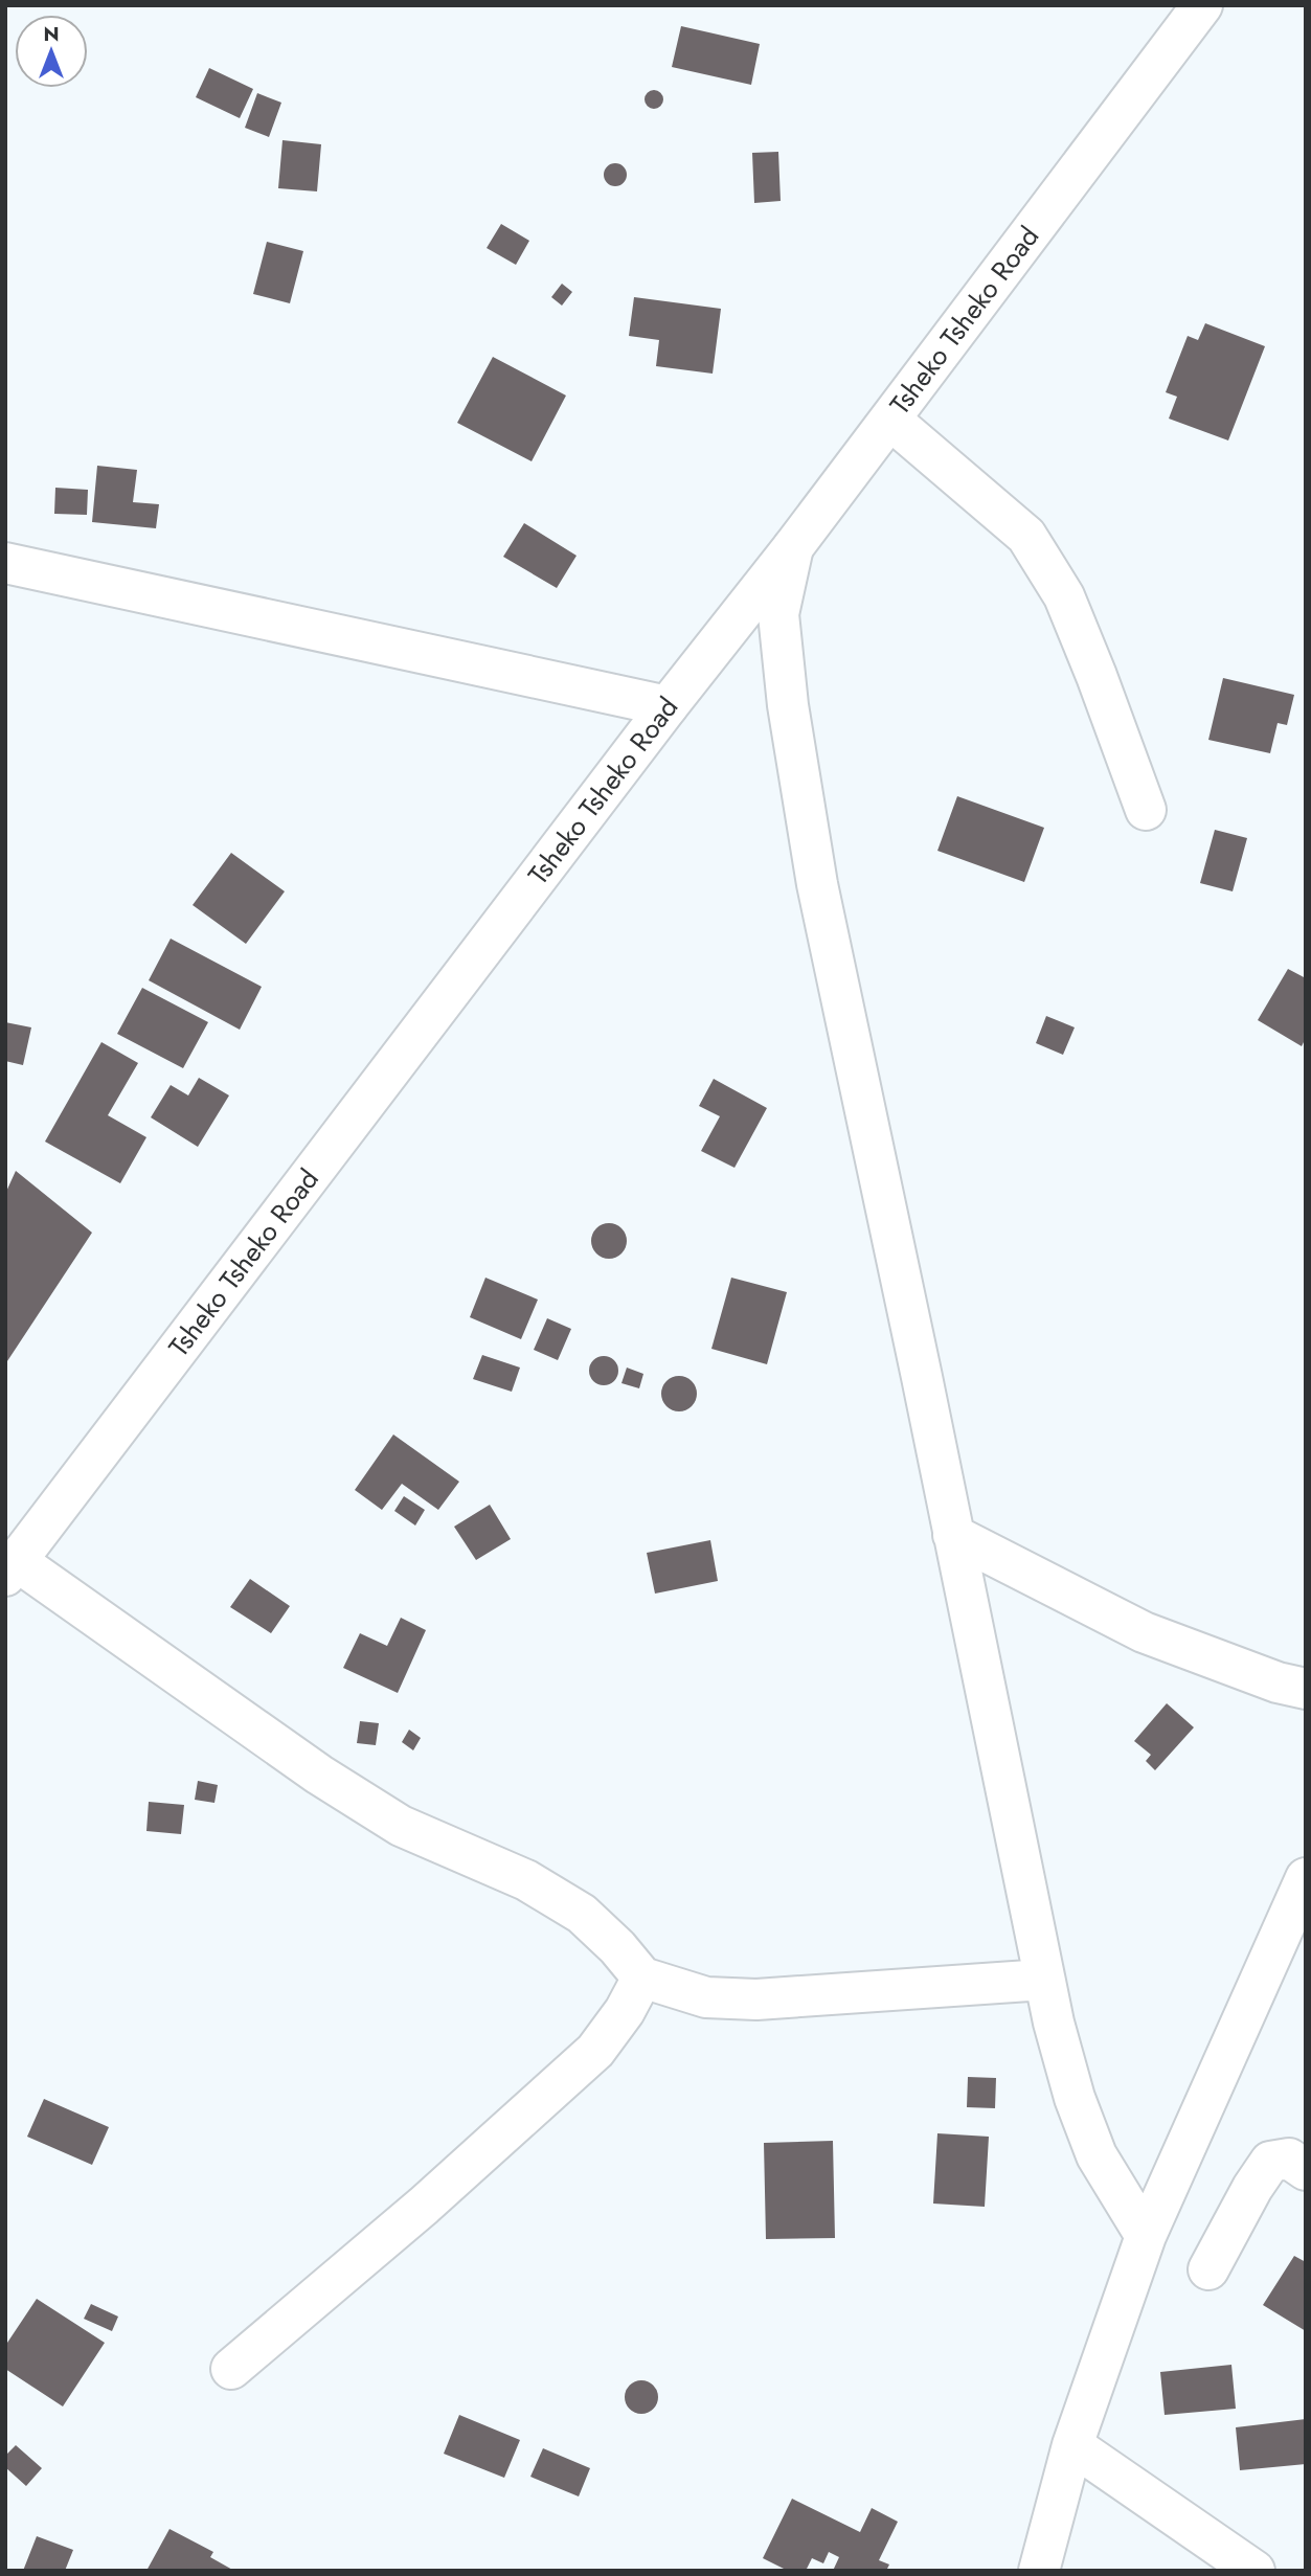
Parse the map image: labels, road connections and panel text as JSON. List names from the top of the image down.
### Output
{
  "streets": {
    "main road": ["Tsheko Tsheko Road"]
  },
  "north": "top"
}
